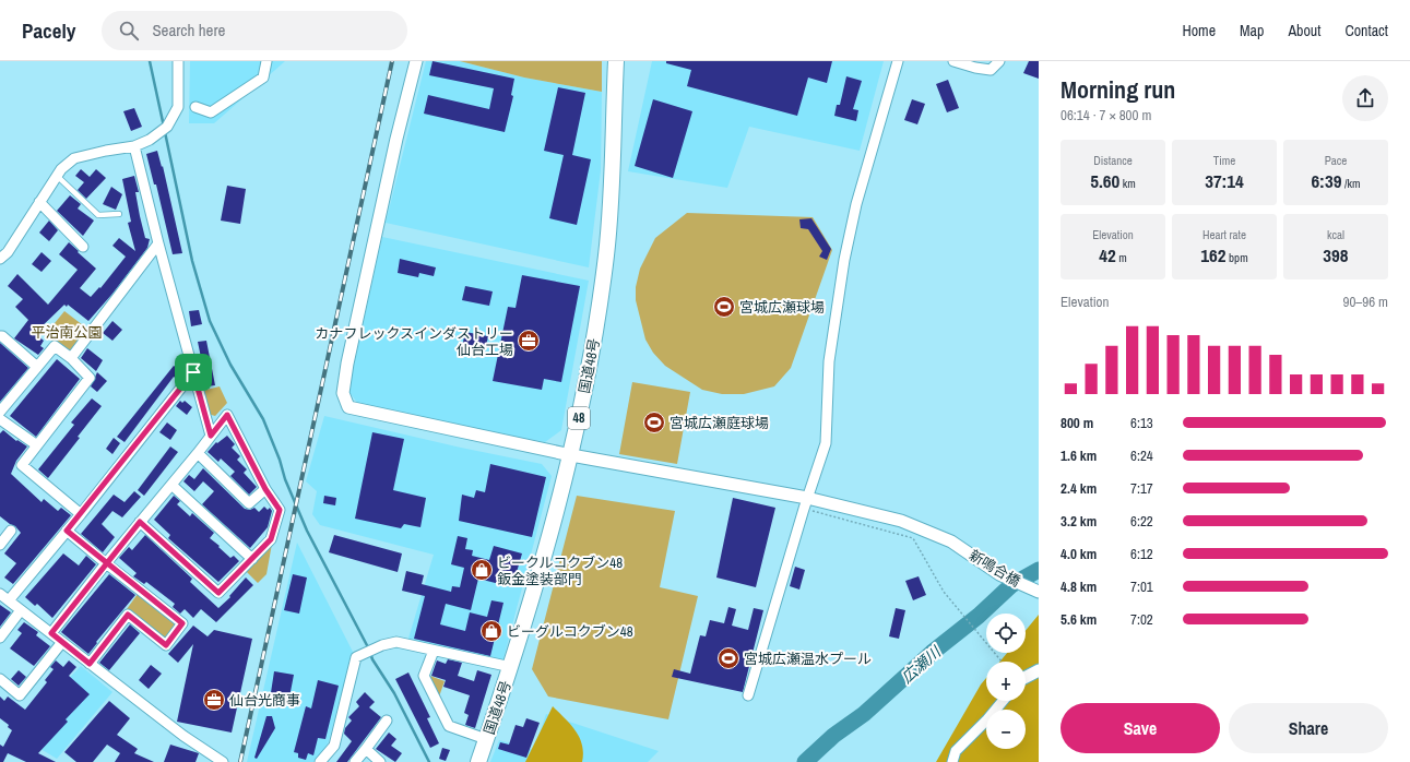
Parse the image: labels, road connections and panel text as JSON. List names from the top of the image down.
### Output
{
  "streets": {
    "highway": ["国道48号", "48"],
    "street": ["新鳴合橋"]
  },
  "crossings": [
    ["国道48号", "新鳴合橋"]
  ],
  "water": ["広瀬川"],
  "parks": ["平治南公園"],
  "places": {
    "sports": ["宮城広瀬球場", "宮城広瀬庭球場", "宮城広瀬温水プール"],
    "office": ["カナフレックスインダストリー 仙台工場", "仙台光商事"],
    "shop": ["ビークルコクブン48 鈑金塗装部門", "ビーグルコクブン48"]
  },
  "page": {
    "header": "Pacely",
    "search": "Search here",
    "nav": [
      "Home",
      "Map",
      "About",
      "Contact"
    ],
    "heading": ["Morning run", "06:14 · 7 × 800 m"],
    "stats": [
      ["Distance", "5.60 km"],
      ["Time", "37:14"],
      ["Pace", "6:39 /km"],
      ["Elevation", "42 m"],
      ["Heart rate", "162 bpm"],
      ["kcal", "398"]
    ],
    "chart": ["Elevation", "90–96 m"],
    "list": [
      {
        "name": "800 m",
        "note": "6:13"
      },
      {
        "name": "1.6 km",
        "note": "6:24"
      },
      {
        "name": "2.4 km",
        "note": "7:17"
      },
      {
        "name": "3.2 km",
        "note": "6:22"
      },
      {
        "name": "4.0 km",
        "note": "6:12"
      },
      {
        "name": "4.8 km",
        "note": "7:01"
      },
      {
        "name": "5.6 km",
        "note": "7:02"
      }
    ],
    "map_buttons": ["+", "−"],
    "buttons": ["Save", "Share"]
  }
}
